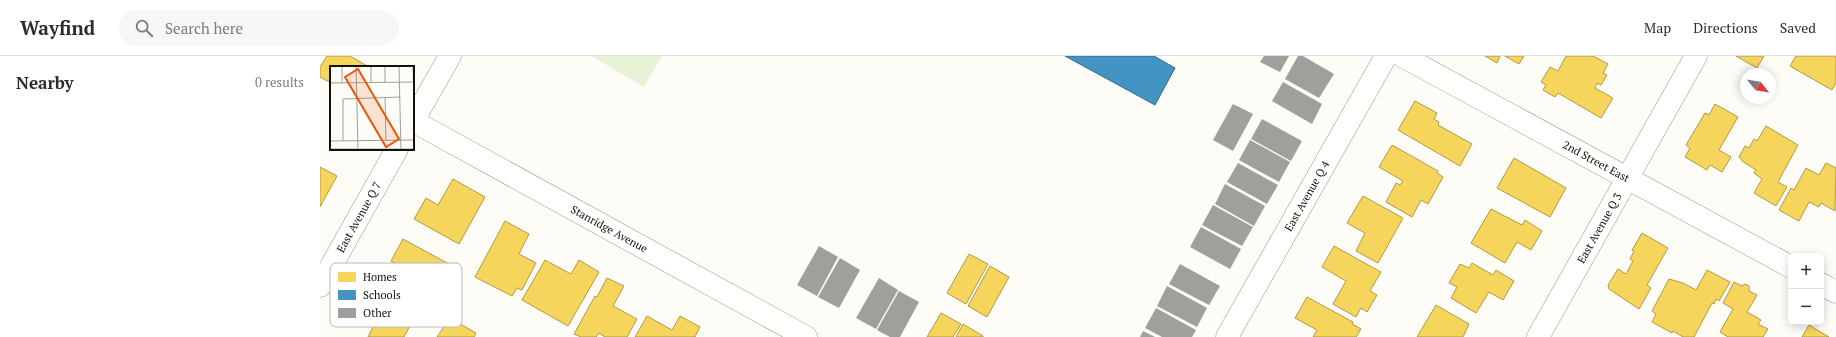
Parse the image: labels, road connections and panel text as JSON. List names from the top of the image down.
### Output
{
  "streets": {
    "street": [
      "2nd Street East",
      "East Avenue Q 4",
      "East Avenue Q 7",
      "East Avenue Q 3",
      "Stanridge Avenue"
    ]
  },
  "crossings": [
    ["2nd Street East", "East Avenue Q 3"]
  ],
  "legend": ["Homes", "Schools", "Other"],
  "north": "bottom right",
  "page": {
    "header": "Wayfind",
    "search": "Search here",
    "nav": ["Map", "Directions", "Saved"],
    "heading": ["Nearby", "0 results"],
    "map_buttons": ["+", "−"]
  }
}
